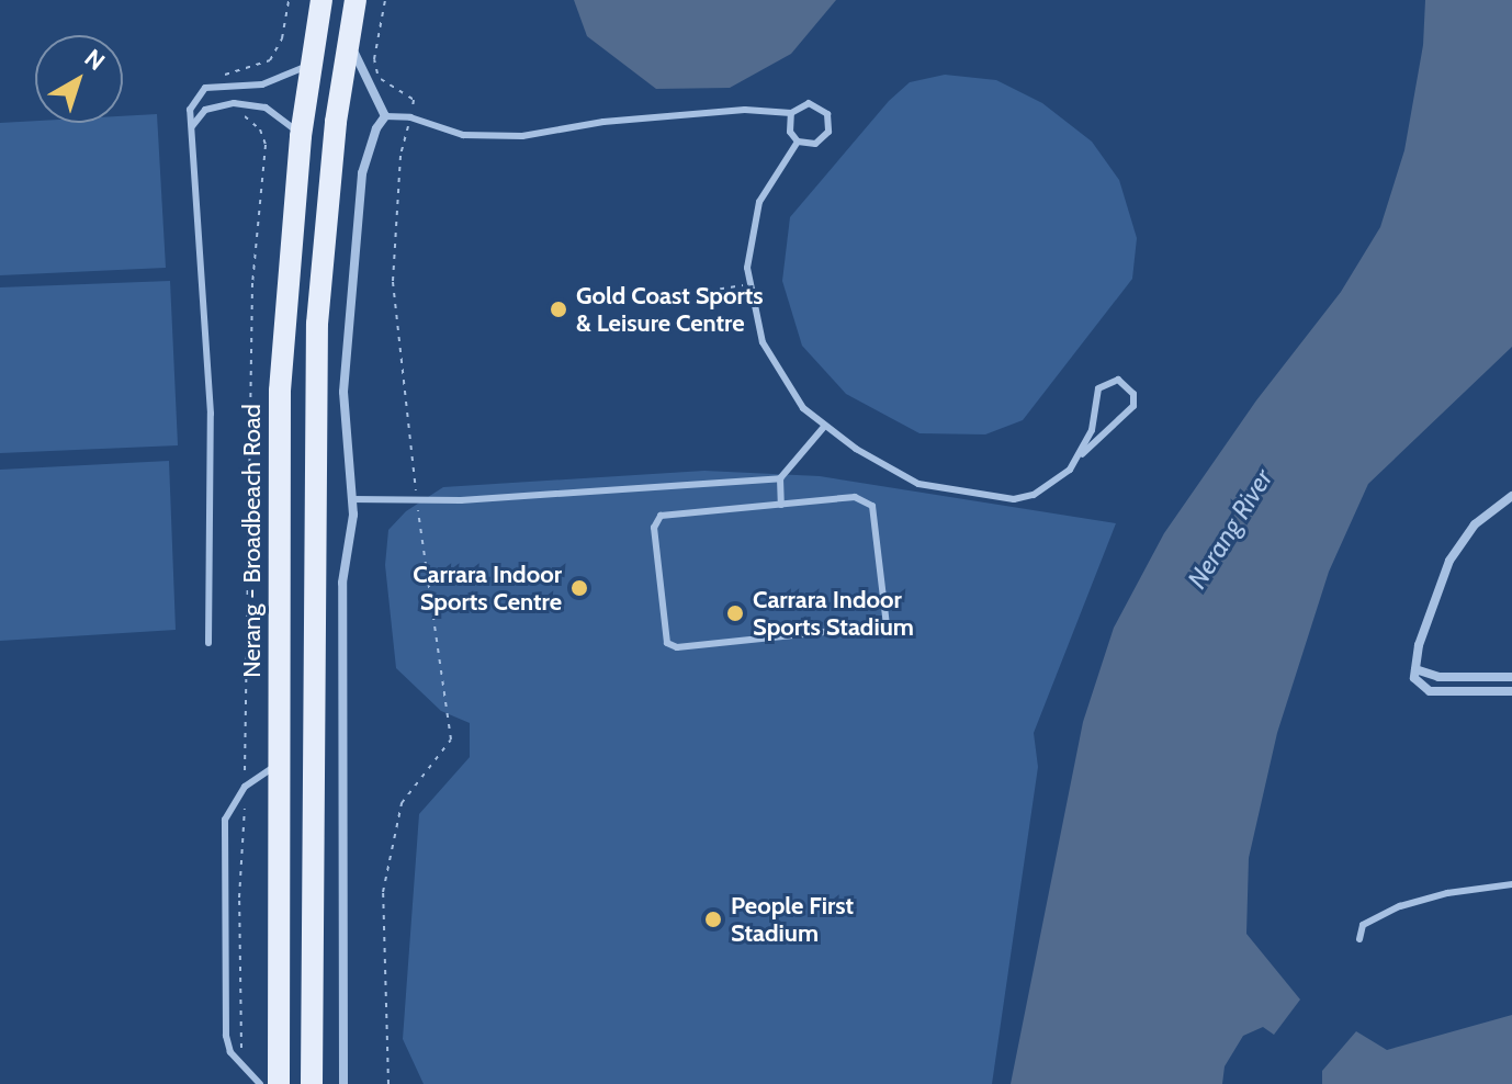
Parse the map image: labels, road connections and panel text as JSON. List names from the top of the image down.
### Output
{
  "streets": {
    "main road": ["Nerang - Broadbeach Road"]
  },
  "water": ["Nerang River"],
  "places": [
    "Gold Coast Sports & Leisure Centre",
    "Carrara Indoor Sports Centre",
    "Carrara Indoor Sports Stadium",
    "People First Stadium"
  ],
  "north": "top right"
}
